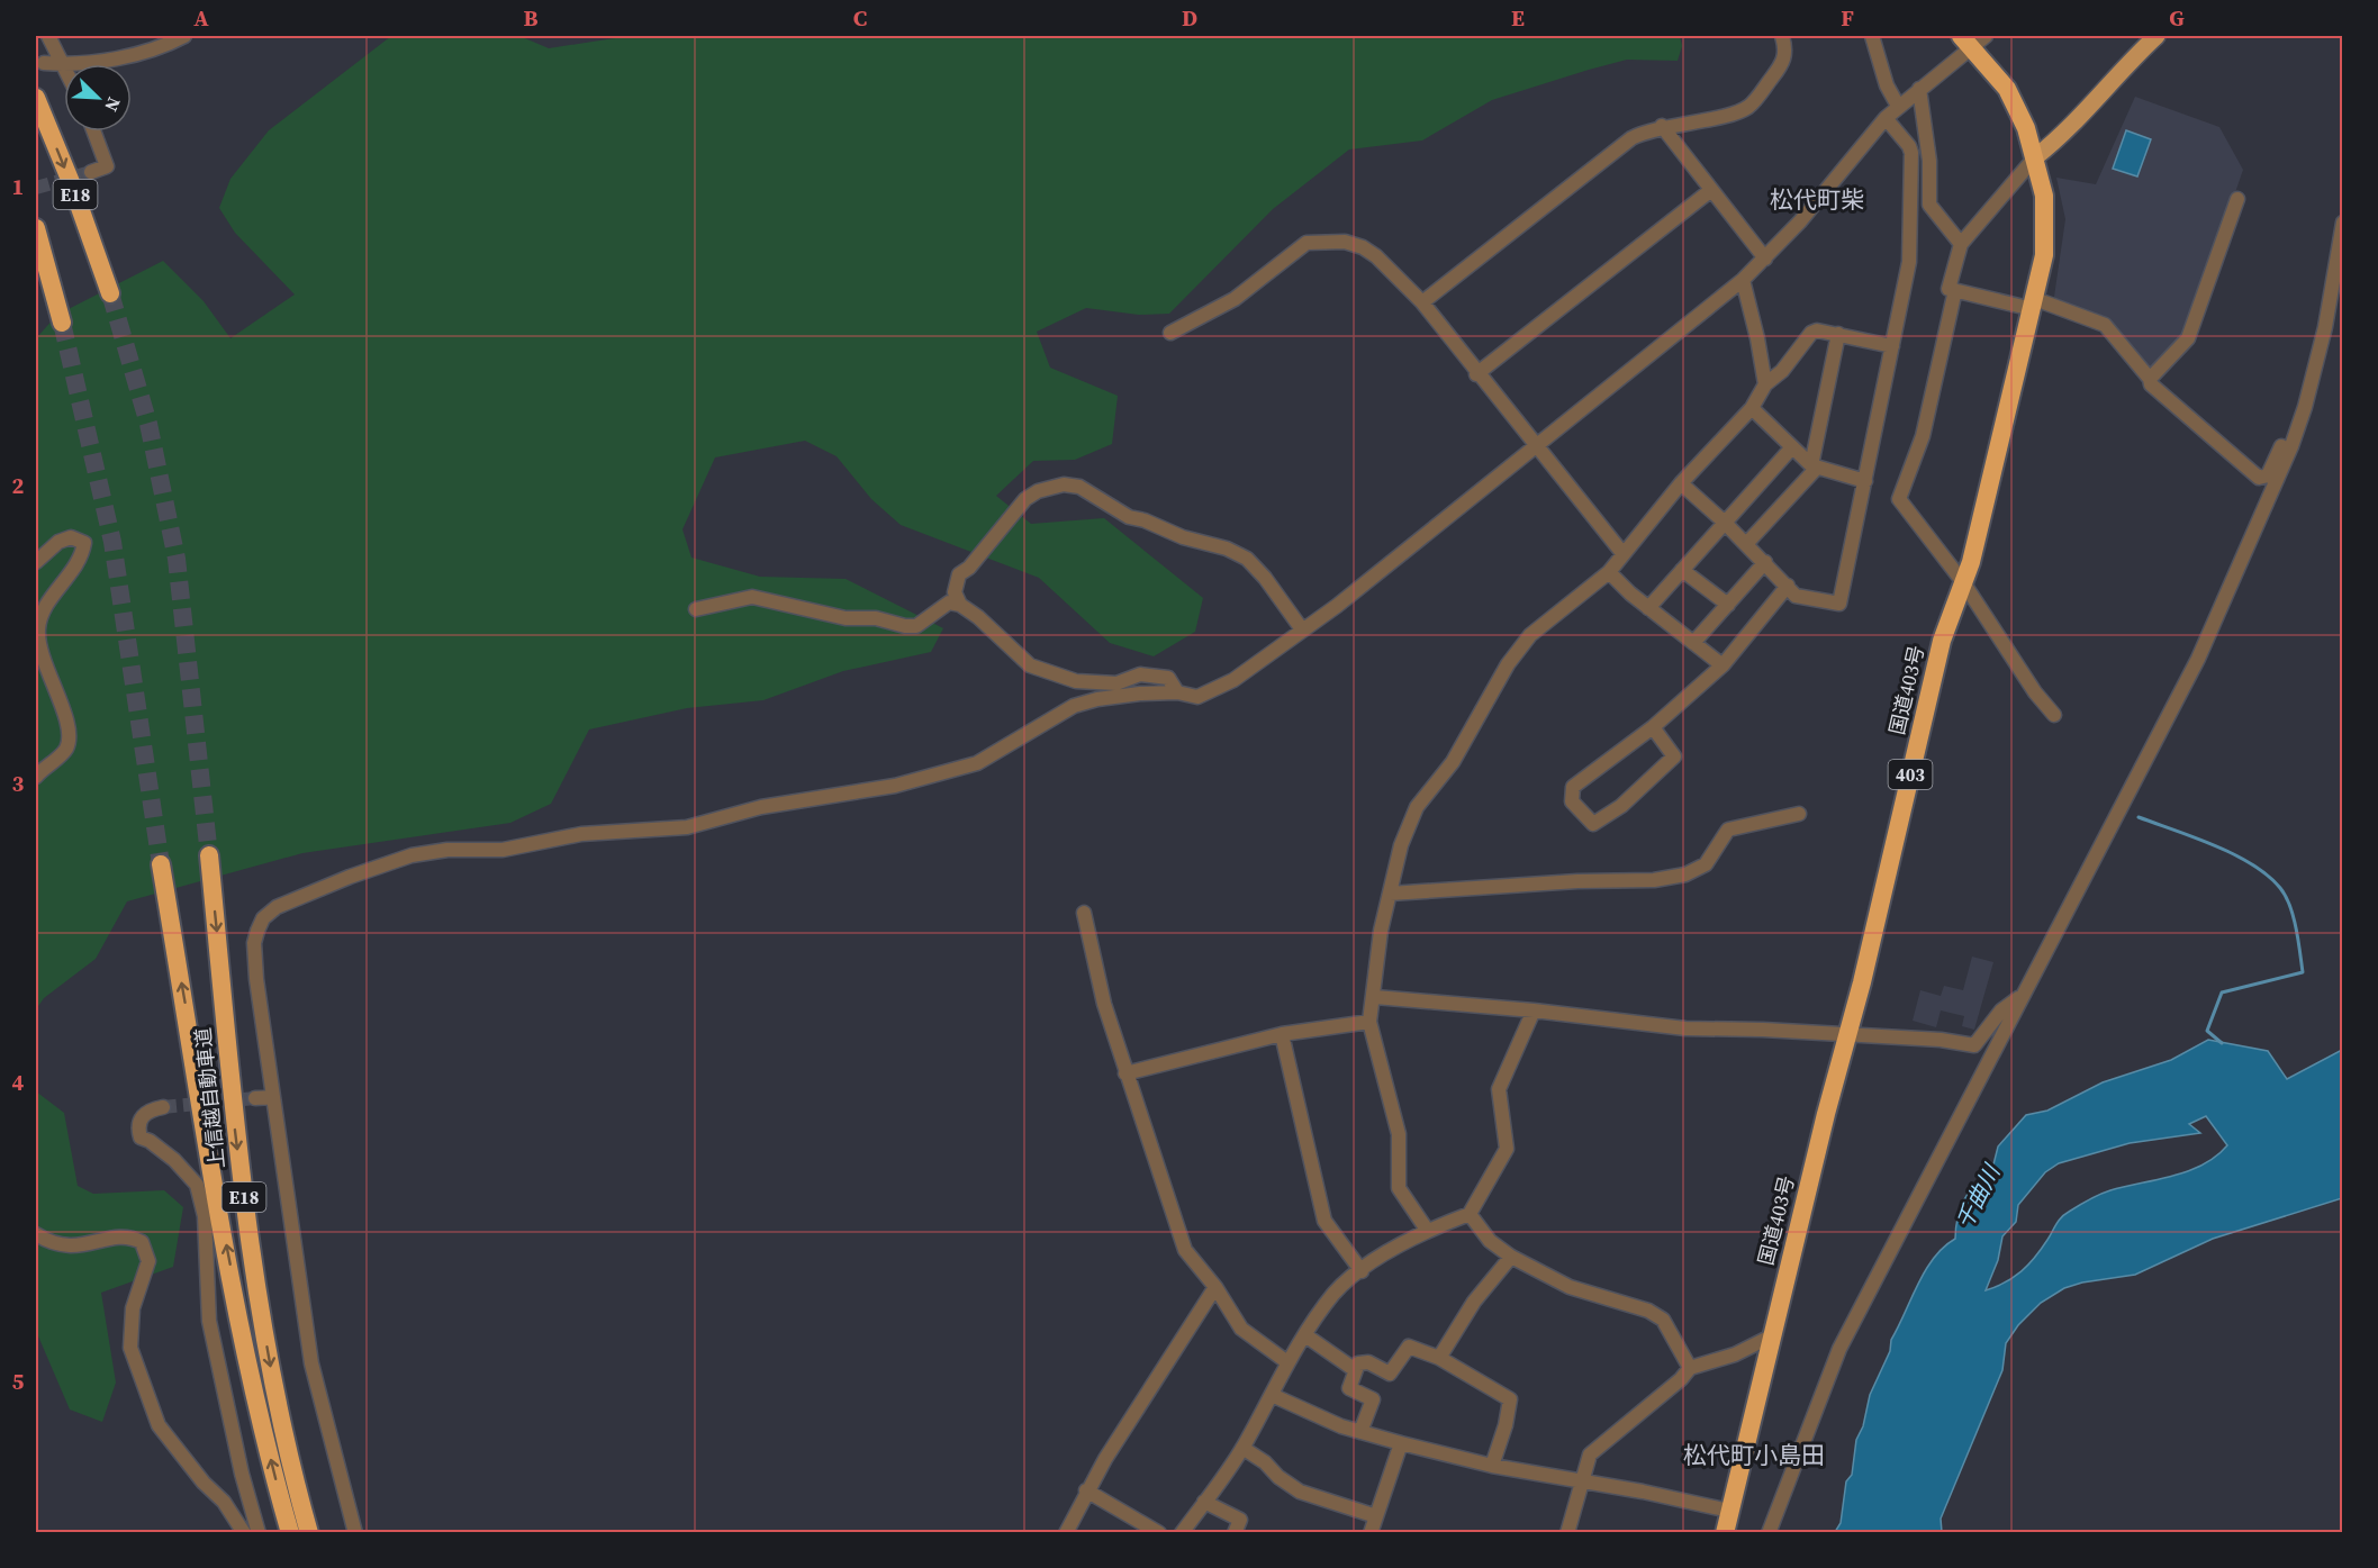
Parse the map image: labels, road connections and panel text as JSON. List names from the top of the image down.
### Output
{
  "streets": {
    "highway": [
      "E18",
      "国道403号",
      "403",
      "上信越自動車道"
    ]
  },
  "districts": ["松代町柴", "松代町小島田"],
  "water": ["千曲川"],
  "north": "bottom right",
  "grid": {
    "columns": [
      "A",
      "B",
      "C",
      "D",
      "E",
      "F",
      "G"
    ],
    "rows": [
      "1",
      "2",
      "3",
      "4",
      "5"
    ]
  }
}
